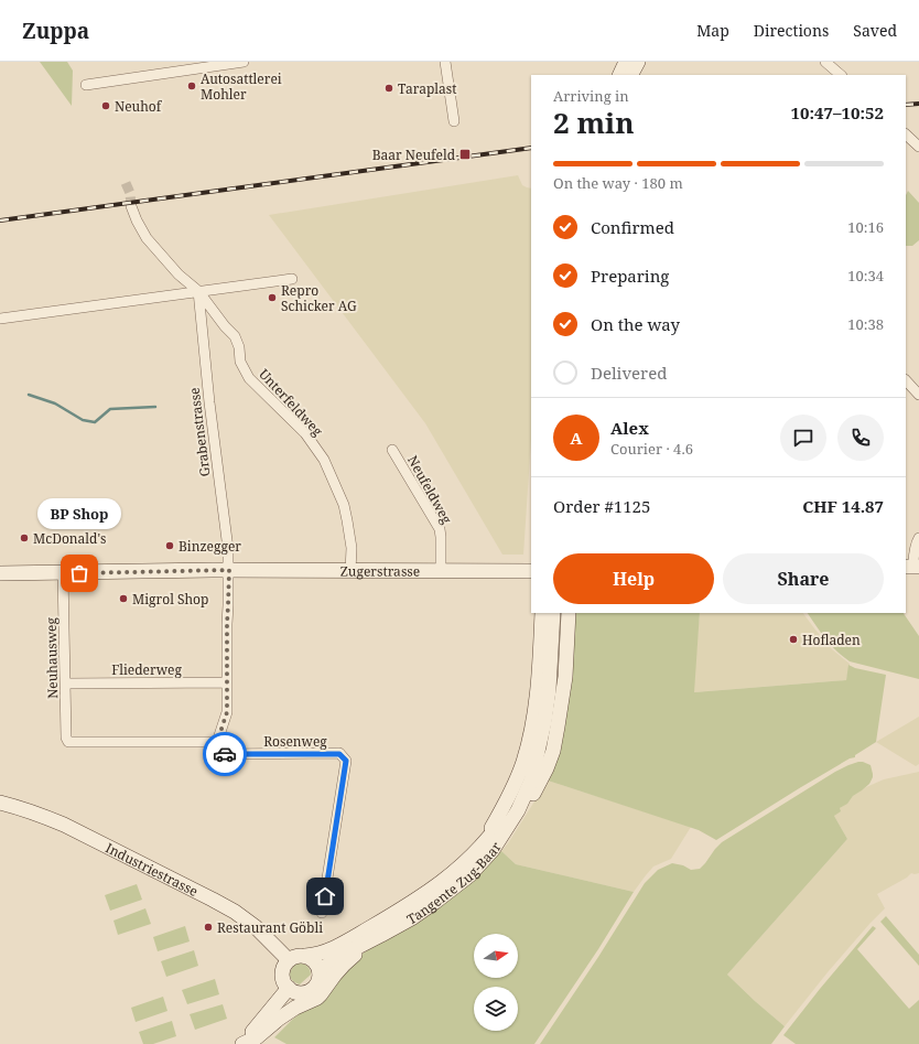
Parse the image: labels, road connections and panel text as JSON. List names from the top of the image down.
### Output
{
  "streets": {
    "main road": ["Zugerstrasse", "Industriestrasse", "Tangente Zug-Baar"],
    "street": [
      "Unterfeldweg",
      "Grabenstrasse",
      "Neufeldweg",
      "Neuhausweg",
      "Fliederweg",
      "Rosenweg"
    ]
  },
  "crossings": [
    ["Unterfeldweg", "Grabenstrasse"],
    ["Unterfeldweg", "Zugerstrasse"],
    ["Grabenstrasse", "Zugerstrasse"],
    ["Neufeldweg", "Zugerstrasse"],
    ["Zugerstrasse", "Neuhausweg"],
    ["Neuhausweg", "Fliederweg"],
    ["Neuhausweg", "Rosenweg"],
    ["Industriestrasse", "Tangente Zug-Baar"]
  ],
  "places": {
    "other": [
      "Autosattlerei Mohler",
      "Taraplast",
      "Neuhof",
      "Repro Schicker AG",
      "McDonald's",
      "Binzegger",
      "BP Shop",
      "Migrol Shop",
      "Hofladen",
      "Restaurant Göbli"
    ],
    "transit": ["Baar Neufeld"]
  },
  "north": "right",
  "page": {
    "header": "Zuppa",
    "nav": ["Map", "Directions", "Saved"],
    "heading": ["2 min", "Arriving in", "10:47–10:52"],
    "panel": [
      "Alex",
      "Courier · 4.6",
      "Order #1125",
      "CHF 14.87"
    ],
    "bar": "On the way · 180 m",
    "list": [
      ["Confirmed", "10:16"],
      ["Preparing", "10:34"],
      ["On the way", "10:38"],
      "Delivered"
    ],
    "round": "A",
    "bubble": "BP Shop",
    "buttons": ["Help", "Share"]
  }
}
